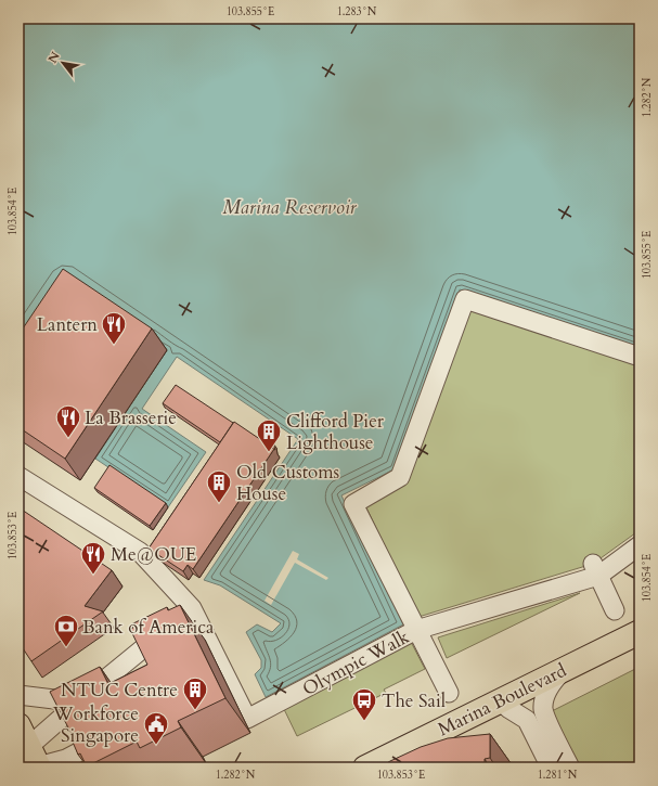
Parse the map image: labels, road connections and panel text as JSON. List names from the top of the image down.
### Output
{
  "streets": {
    "main road": ["Marina Boulevard"],
    "street": ["Olympic Walk"]
  },
  "water": ["Marina Reservoir"],
  "places": {
    "restaurant": ["Lantern", "La Brasserie", "Me@OUE"],
    "building": ["Clifford Pier Lighthouse", "Old Customs House", "NTUC Centre"],
    "bank": ["Bank of America"],
    "bus stop": ["The Sail"],
    "public building": ["Workforce Singapore"]
  },
  "north": "top left",
  "coordinates": [
    "103.855°E",
    "1.283°N",
    "1.282°N",
    "103.854°E",
    "103.853°E",
    "1.281°N"
  ]
}
